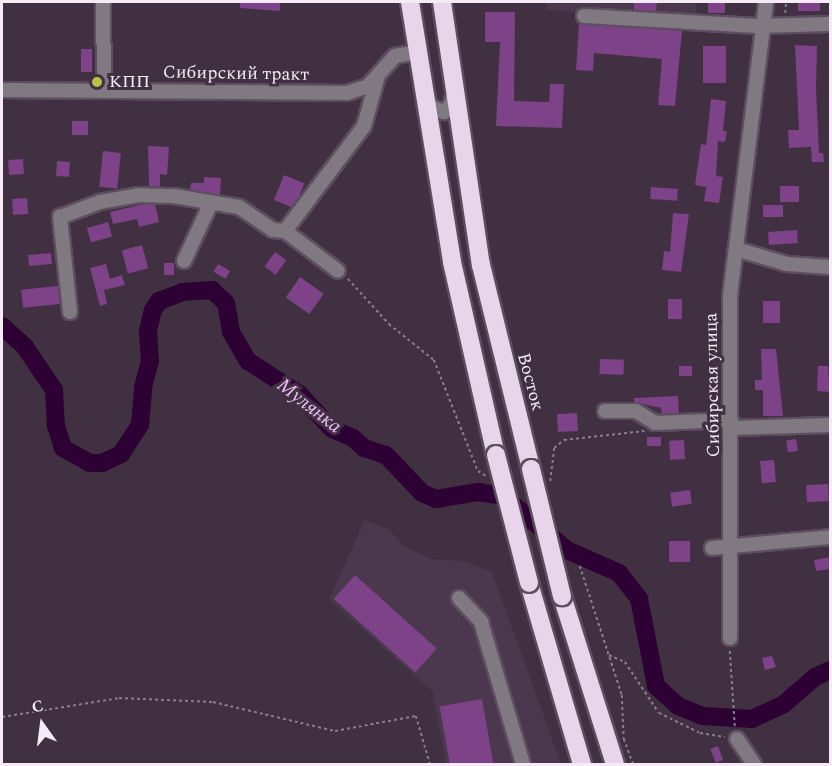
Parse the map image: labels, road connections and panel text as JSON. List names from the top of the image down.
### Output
{
  "streets": {
    "highway": ["Восток"],
    "street": ["Сибирский тракт", "Сибирская улица"]
  },
  "water": ["Мулянка"],
  "places": ["КПП"],
  "north": "top"
}
